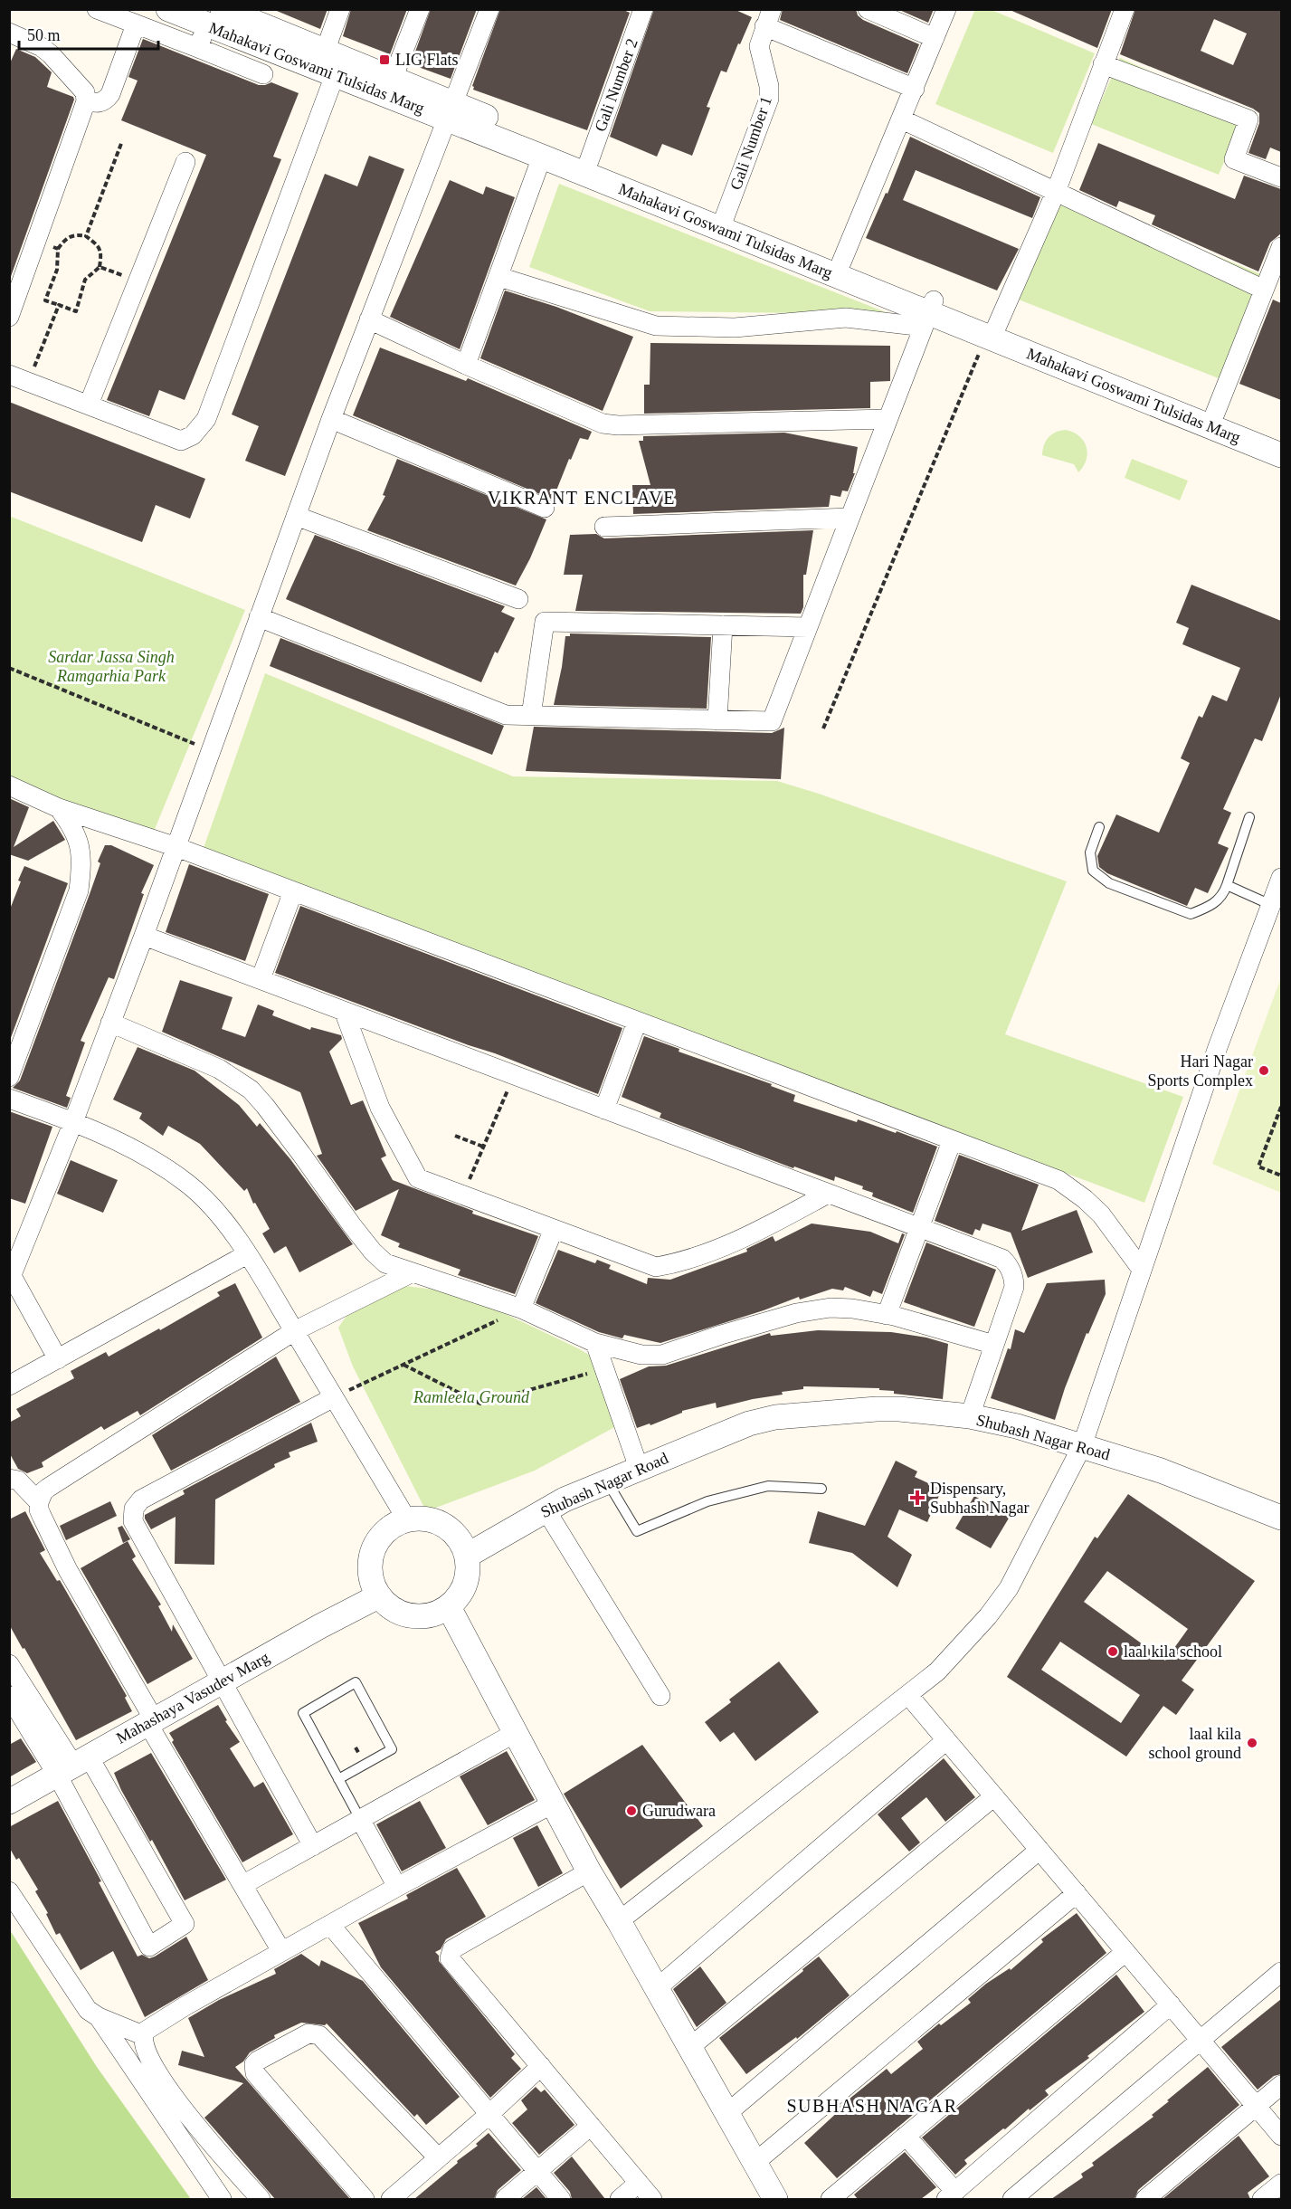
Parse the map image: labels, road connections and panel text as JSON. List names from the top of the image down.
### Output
{
  "streets": {
    "street": [
      "Mahakavi Goswami Tulsidas Marg",
      "Gali Number 2",
      "Gali Number 1",
      "Shubash Nagar Road",
      "Mahashaya Vasudev Marg"
    ]
  },
  "crossings": [
    ["Mahakavi Goswami Tulsidas Marg", "Gali Number 2"],
    ["Mahakavi Goswami Tulsidas Marg", "Gali Number 1"],
    ["Shubash Nagar Road", "Mahashaya Vasudev Marg"]
  ],
  "districts": ["VIKRANT ENCLAVE", "SUBHASH NAGAR"],
  "parks": ["Sardar Jassa Singh Ramgarhia Park", "Ramleela Ground"],
  "places": {
    "transit": ["LIG Flats"],
    "other": [
      "Hari Nagar Sports Complex",
      "laal kila school",
      "laal kila school ground",
      "Gurudwara"
    ],
    "health": ["Dispensary, Subhash Nagar"]
  },
  "scale_bar": "50 m"
}
